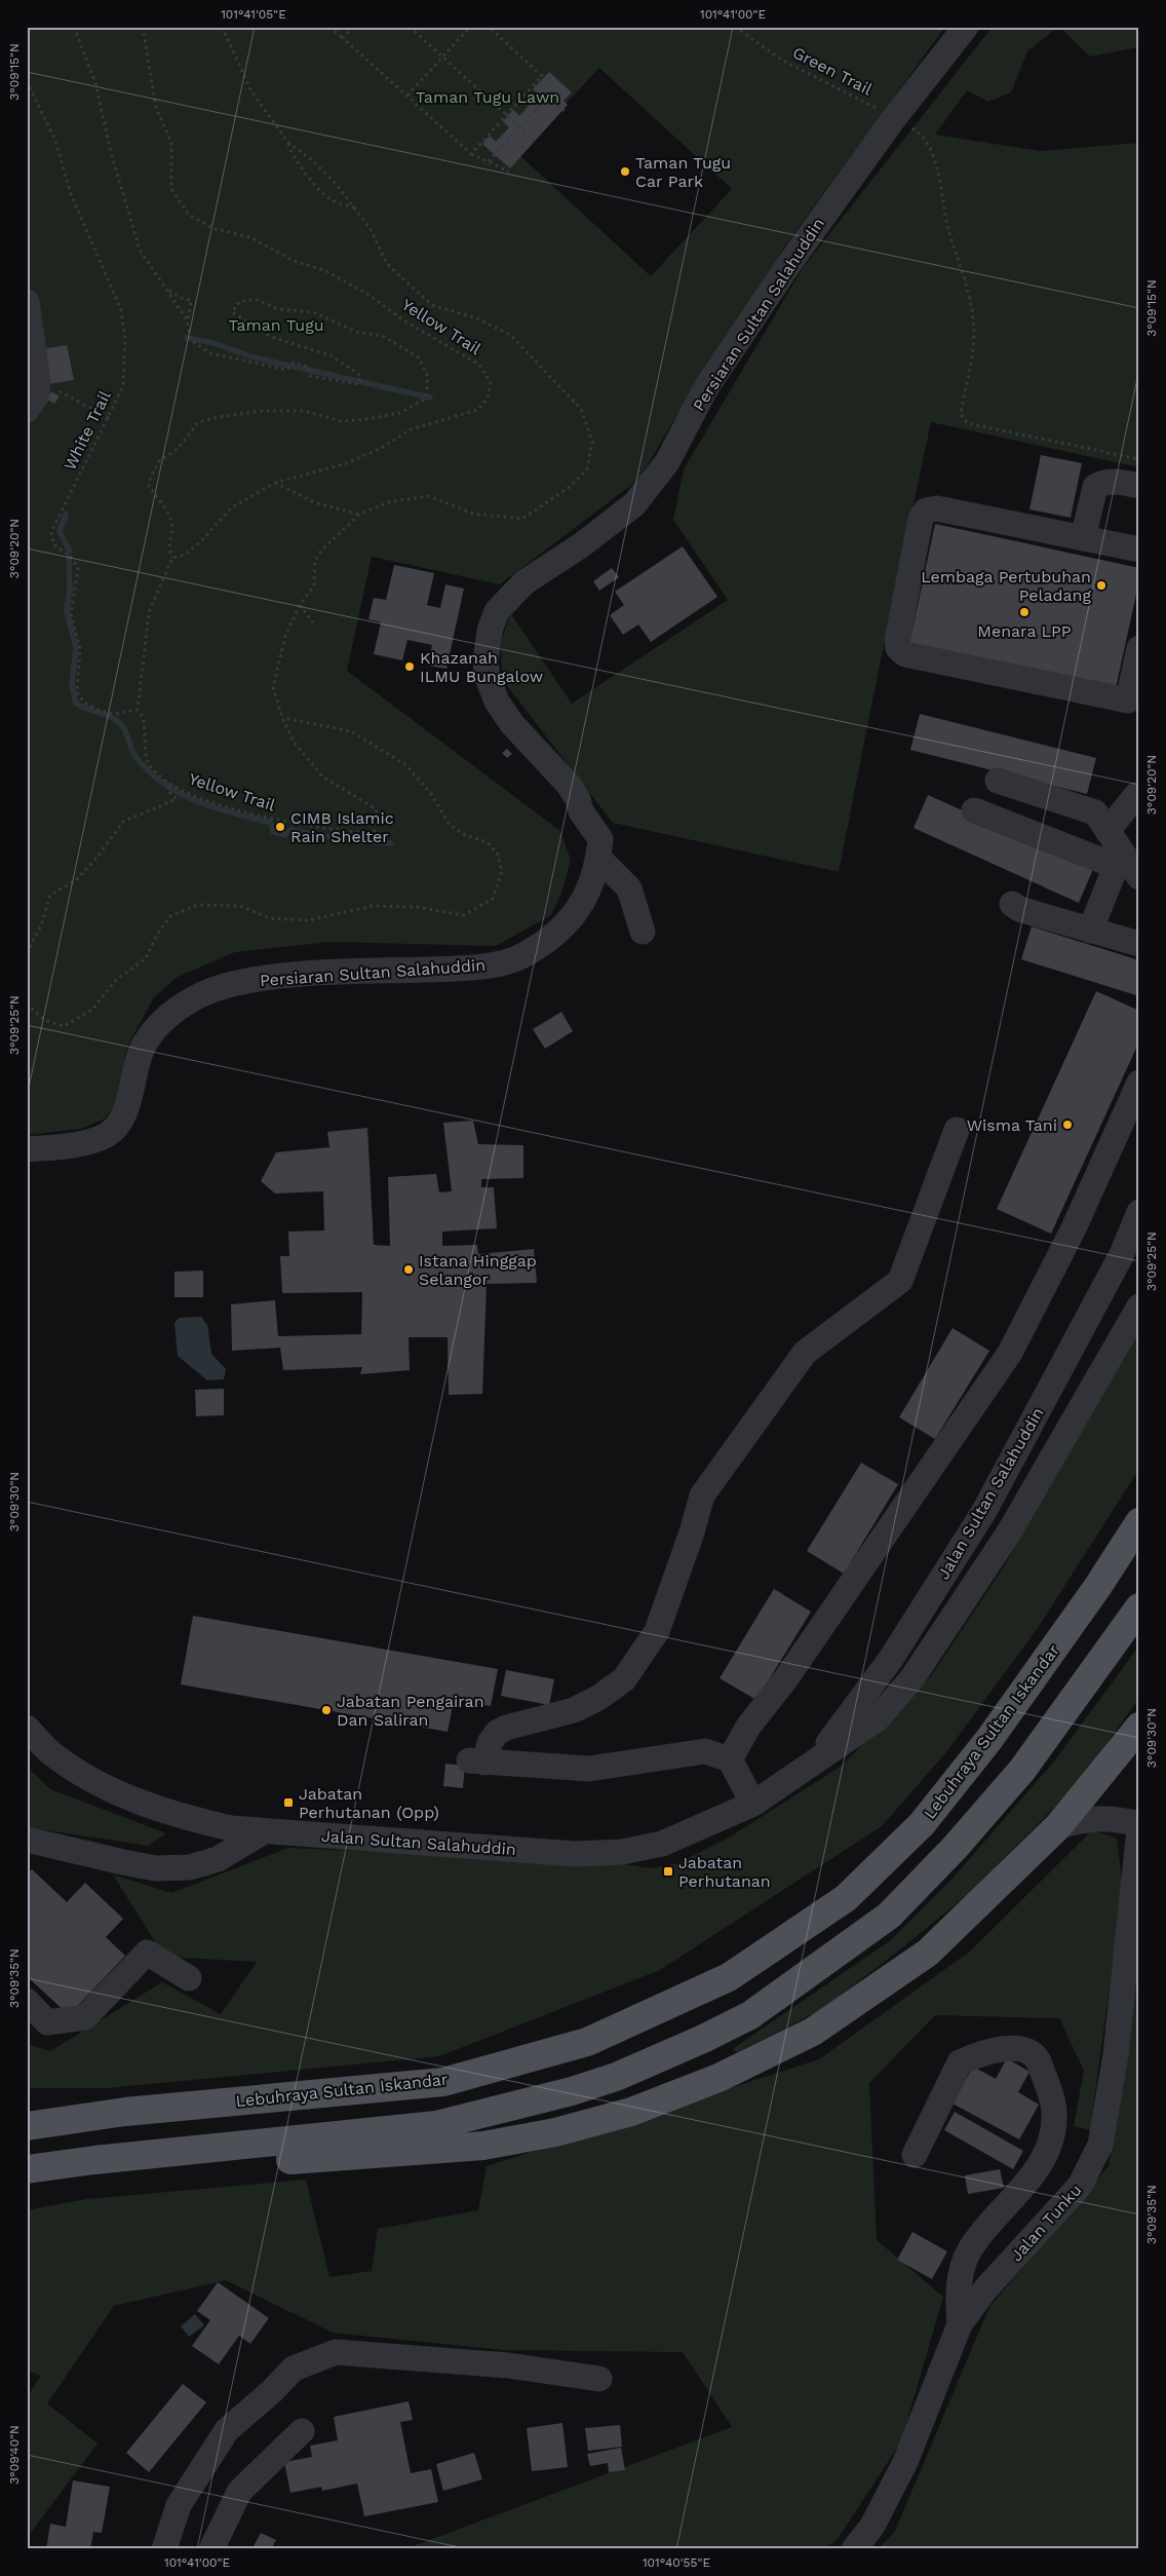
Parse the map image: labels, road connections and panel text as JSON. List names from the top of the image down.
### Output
{
  "streets": {
    "main road": ["Lebuhraya Sultan Iskandar"],
    "street": ["Persiaran Sultan Salahuddin", "Jalan Sultan Salahuddin", "Jalan Tunku"],
    "path": ["Green Trail", "Yellow Trail", "White Trail"]
  },
  "crossings": [
    ["Green Trail", "Persiaran Sultan Salahuddin"],
    ["Yellow Trail", "White Trail"]
  ],
  "parks": ["Taman Tugu Lawn", "Taman Tugu"],
  "places": {
    "other": [
      "Taman Tugu Car Park",
      "Lembaga Pertubuhan Peladang",
      "Menara LPP",
      "Khazanah ILMU Bungalow",
      "CIMB Islamic Rain Shelter",
      "Wisma Tani",
      "Istana Hinggap Selangor",
      "Jabatan Pengairan Dan Saliran"
    ],
    "transit": ["Jabatan Perhutanan (Opp)", "Jabatan Perhutanan"]
  },
  "coordinates": [
    "101°41'05\"E",
    "101°41'00\"E",
    "3°09'15\"N",
    "3°09'20\"N",
    "3°09'25\"N",
    "3°09'30\"N",
    "3°09'35\"N",
    "3°09'40\"N",
    "101°40'55\"E"
  ]
}
